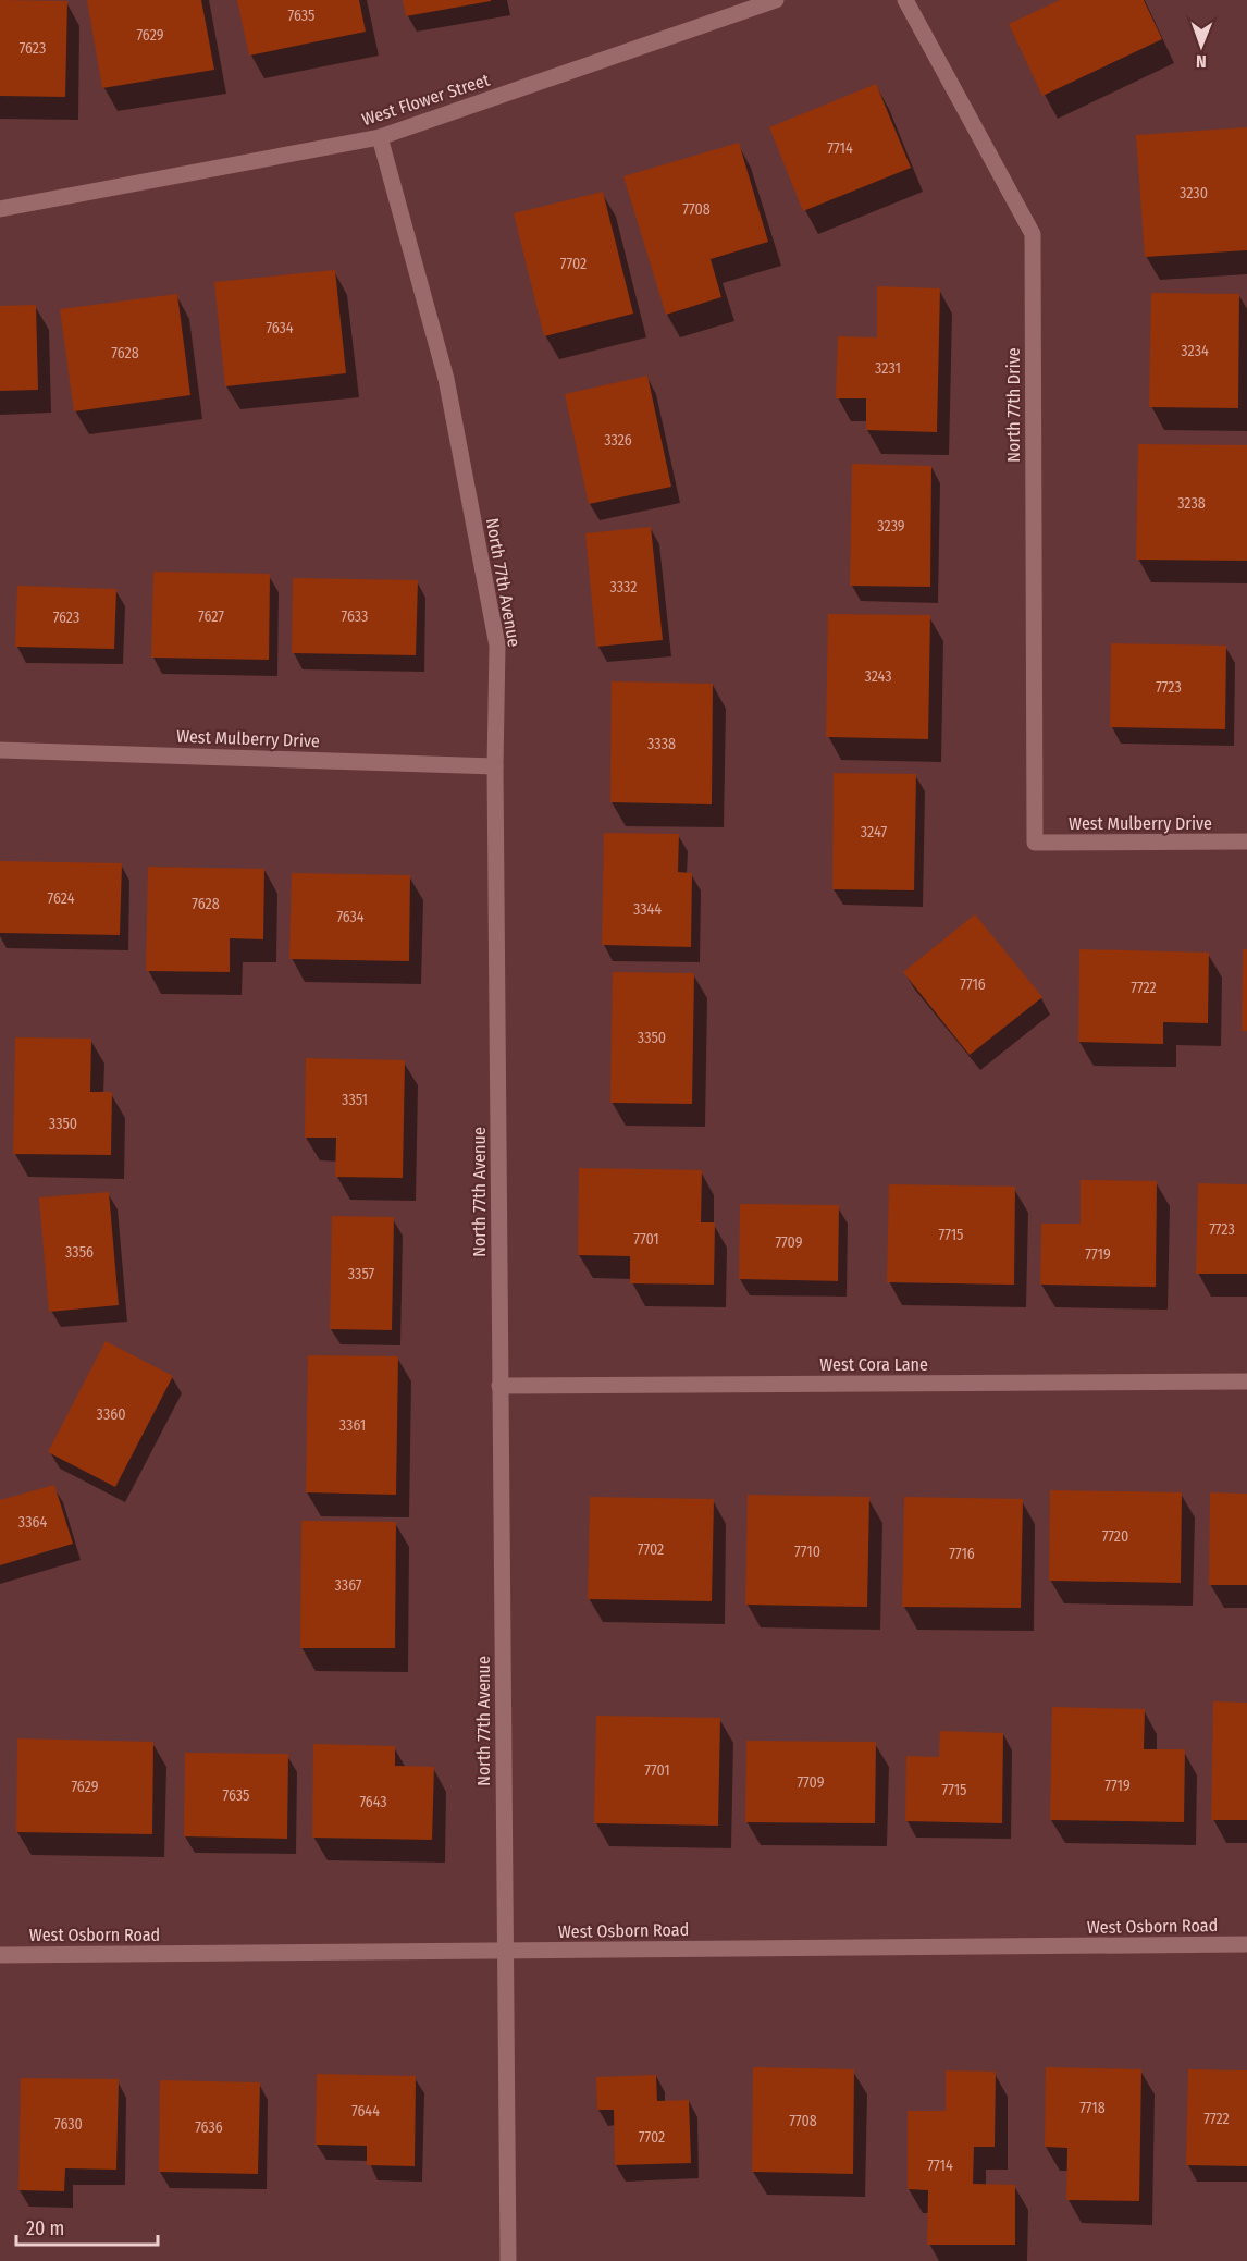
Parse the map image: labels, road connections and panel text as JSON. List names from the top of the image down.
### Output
{
  "streets": {
    "street": [
      "West Flower Street",
      "North 77th Drive",
      "North 77th Avenue",
      "West Mulberry Drive",
      "West Cora Lane",
      "West Osborn Road"
    ]
  },
  "crossings": [
    ["West Flower Street", "North 77th Avenue"],
    ["North 77th Drive", "West Mulberry Drive"],
    ["North 77th Avenue", "West Mulberry Drive"],
    ["North 77th Avenue", "West Cora Lane"],
    ["North 77th Avenue", "West Osborn Road"]
  ],
  "house_numbers": [
    "7635",
    "7629",
    "7623",
    "7714",
    "3230",
    "7708",
    "7702",
    "7634",
    "3234",
    "7628",
    "3231",
    "3326",
    "3238",
    "3239",
    "3332",
    "7627",
    "7633",
    "7623",
    "3243",
    "7723",
    "3338",
    "3247",
    "7624",
    "7628",
    "3344",
    "7634",
    "7716",
    "7722",
    "3350",
    "3351",
    "3350",
    "7723",
    "7715",
    "7701",
    "7709",
    "3356",
    "7719",
    "3357",
    "3360",
    "3361",
    "3364",
    "7720",
    "7702",
    "7710",
    "7716",
    "3367",
    "7701",
    "7709",
    "7719",
    "7629",
    "7715",
    "7635",
    "7643",
    "7718",
    "7644",
    "7722",
    "7708",
    "7630",
    "7636",
    "7702",
    "7714"
  ],
  "scale_bar": "20 m",
  "north": "bottom"
}
